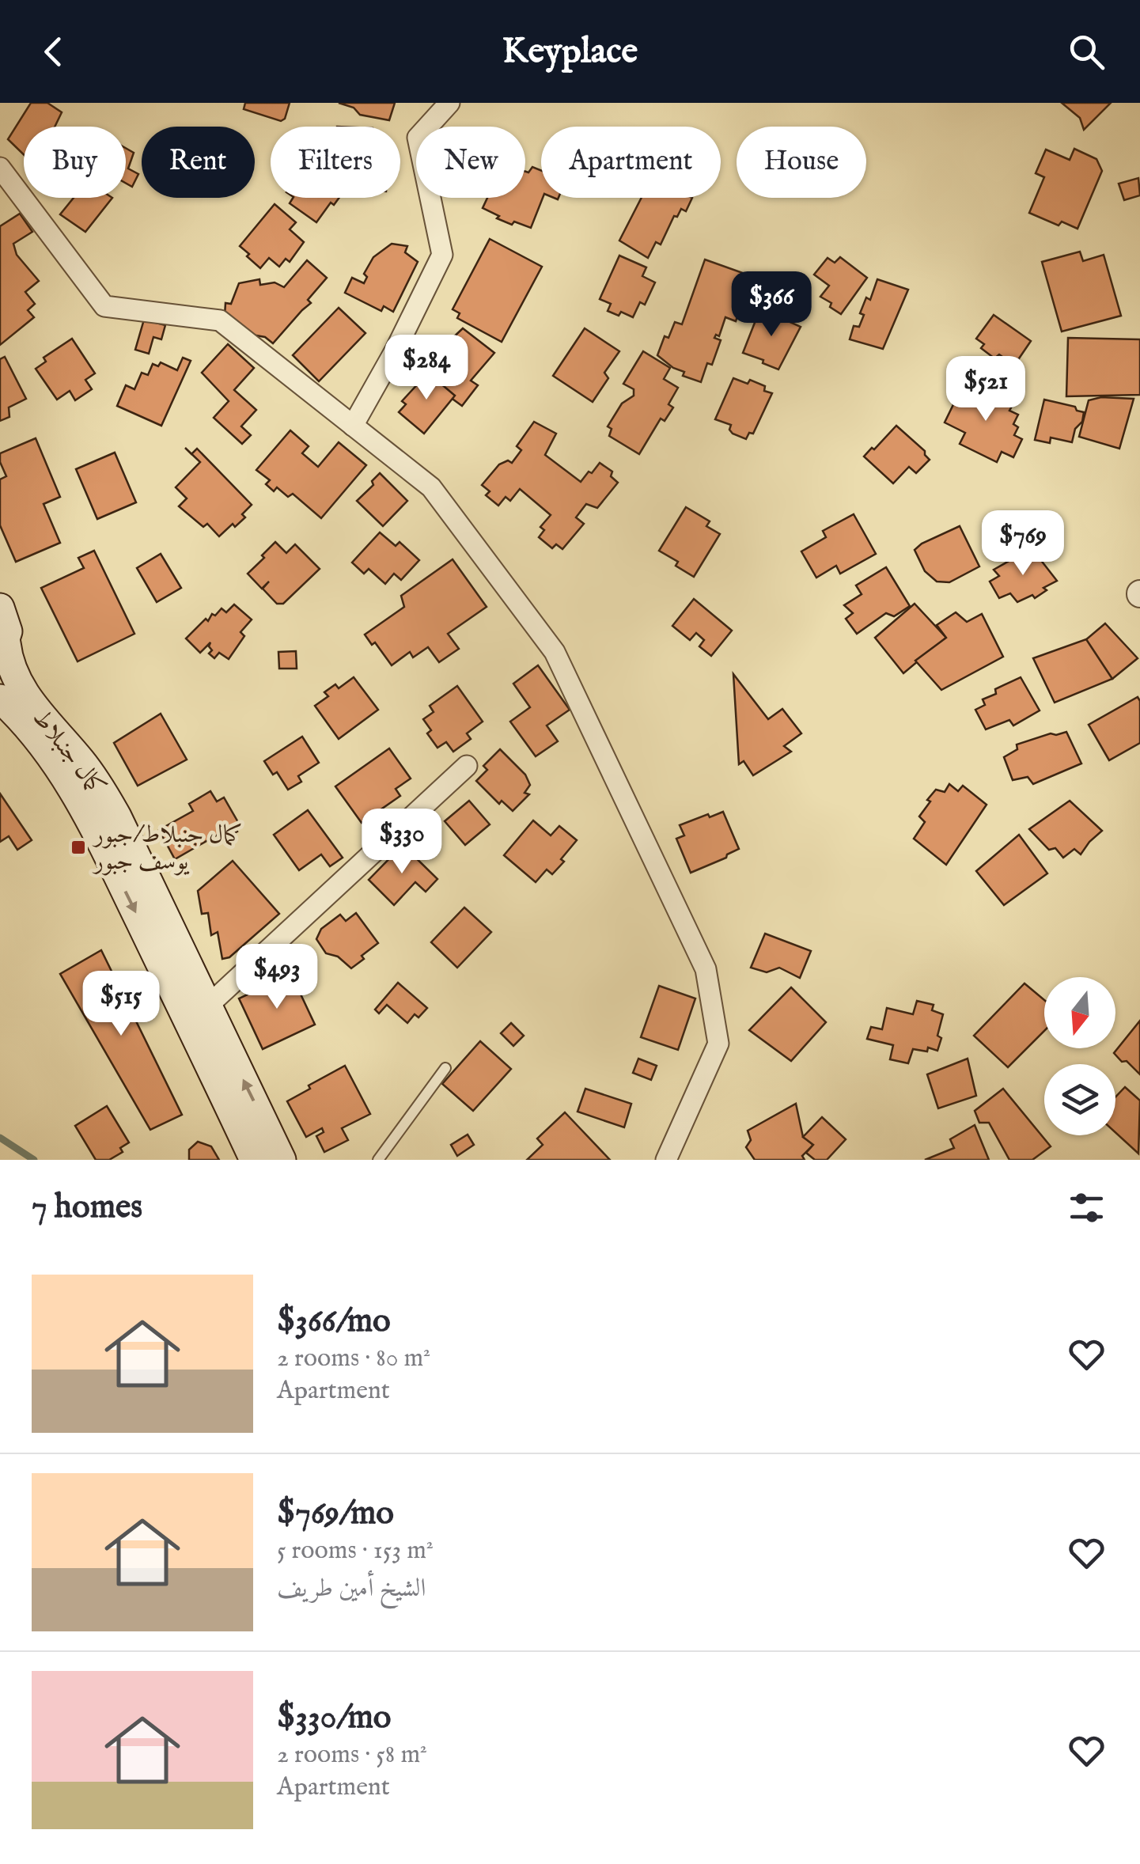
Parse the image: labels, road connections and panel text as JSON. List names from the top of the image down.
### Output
{
  "streets": {
    "main road": ["كمال جنبلاط"]
  },
  "places": {
    "transit": ["كمال جنبلاط/جبور يوسف جبور"]
  },
  "north": "bottom",
  "page": {
    "header": "Keyplace",
    "chip": [
      "Buy",
      "Rent",
      "Filters",
      "New",
      "Apartment",
      "House"
    ],
    "price": [
      "$366",
      "$284",
      "$521",
      "$769",
      "$330",
      "$493",
      "$515"
    ],
    "heading": "7 homes",
    "list": [
      {
        "name": "$366/mo",
        "note": "2 rooms · 80 m² · Apartment"
      },
      {
        "name": "$769/mo",
        "note": "5 rooms · 153 m² · الشيخ أمين طريف"
      },
      {
        "name": "$330/mo",
        "note": "2 rooms · 58 m² · Apartment"
      }
    ]
  }
}
